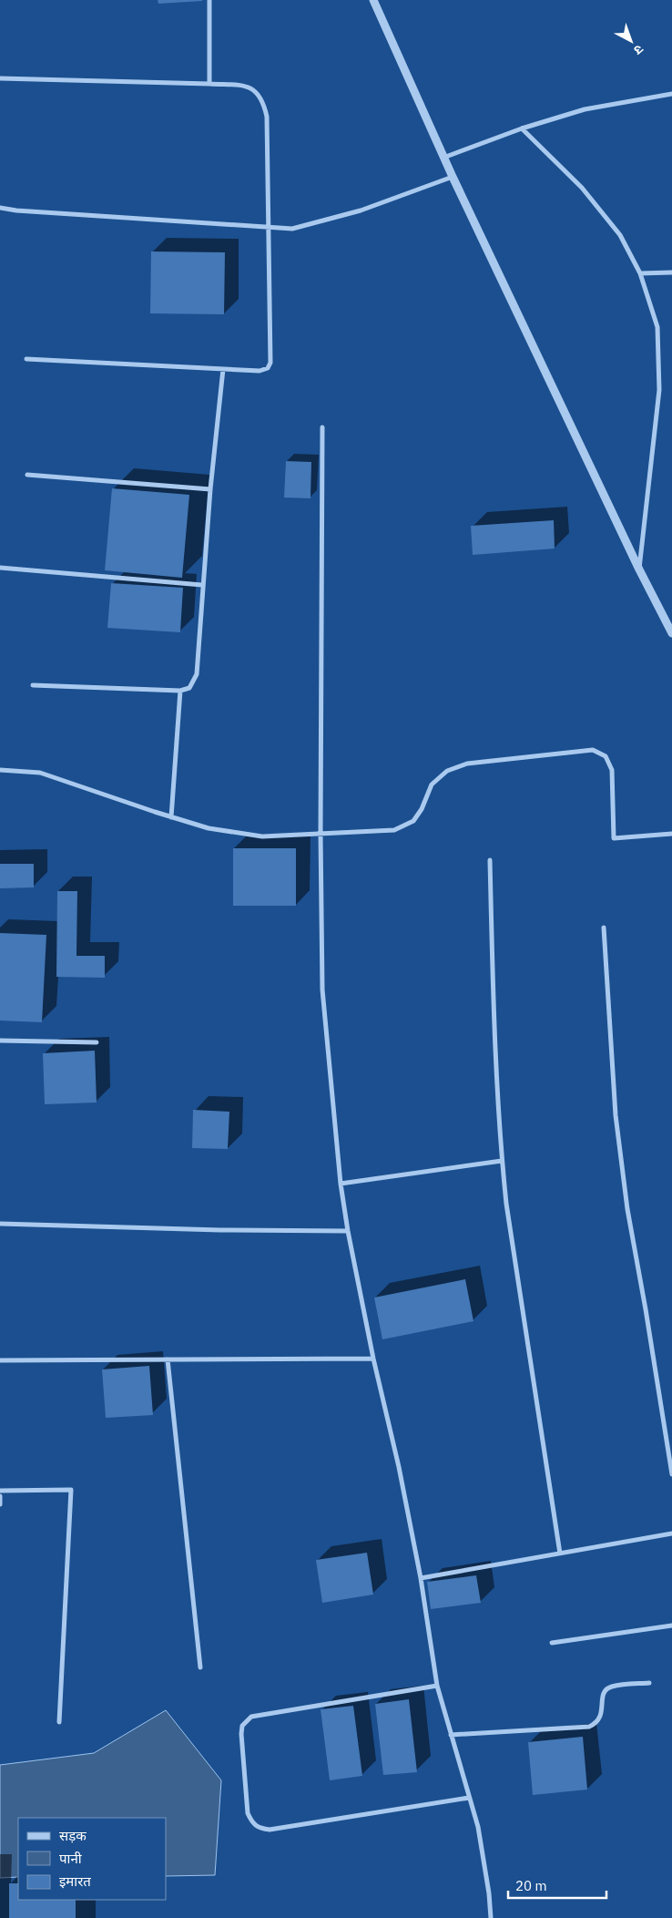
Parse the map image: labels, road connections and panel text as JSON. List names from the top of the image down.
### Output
{
  "legend": ["सड़क", "पानी", "इमारत"],
  "scale_bar": "20 m",
  "north": "bottom right"
}
